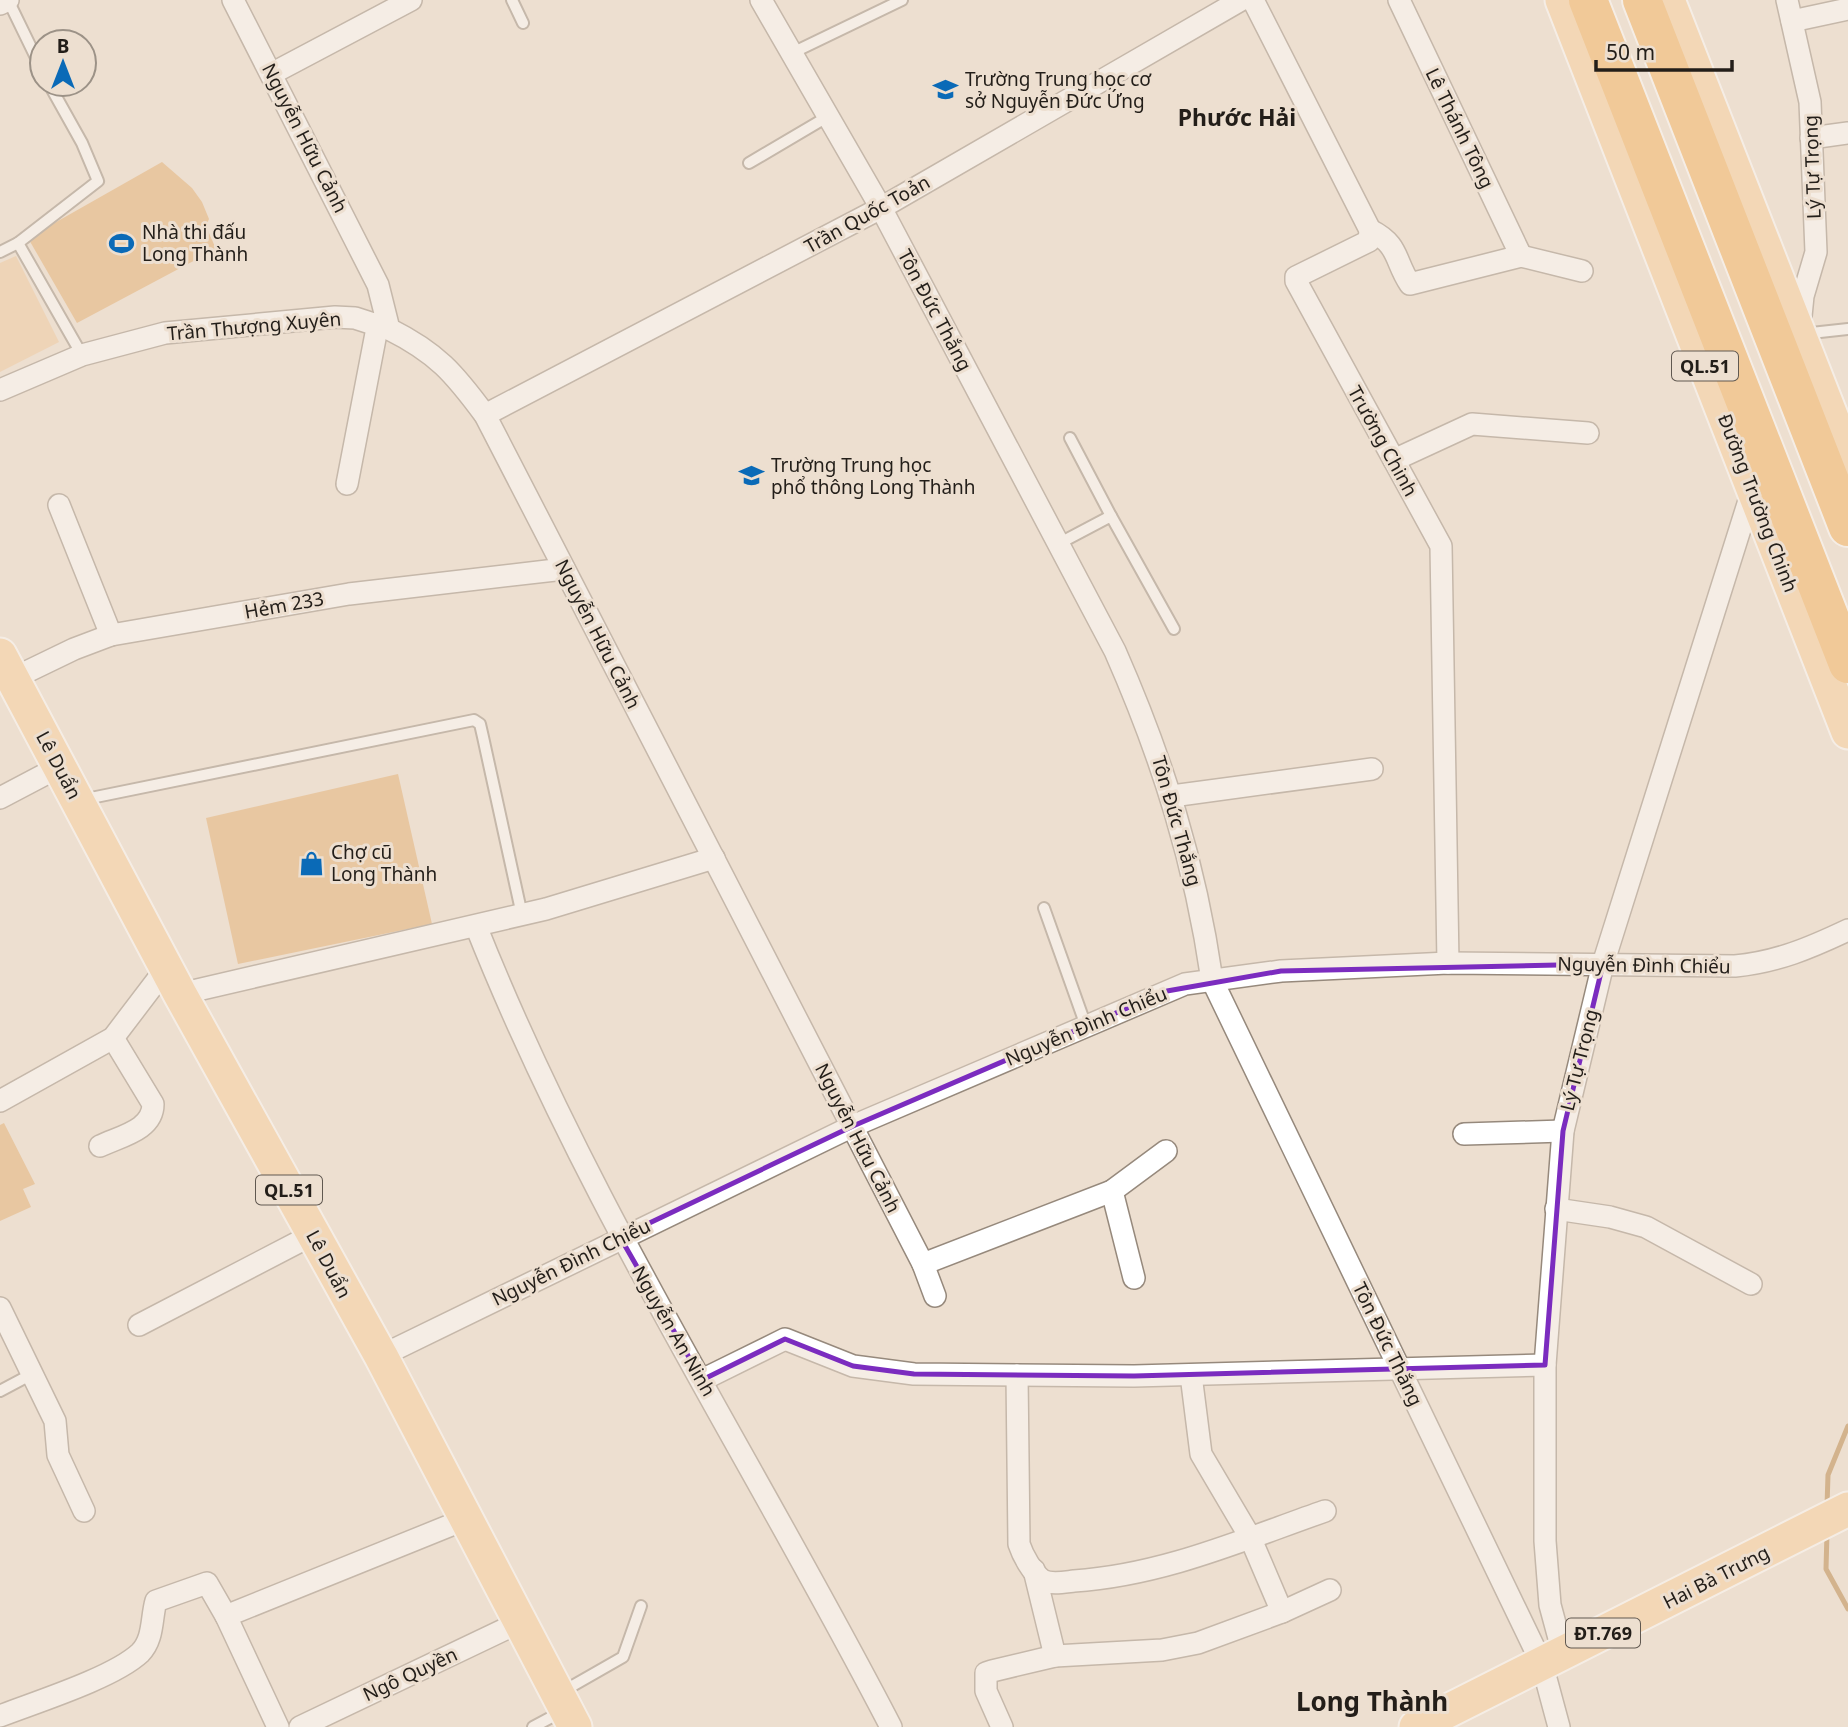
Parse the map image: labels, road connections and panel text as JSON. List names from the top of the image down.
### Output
{
  "streets": {
    "highway": ["QL.51", "Đường Trường Chinh"],
    "main road": ["Lê Duẩn", "Hai Bà Trưng", "ĐT.769"],
    "street": [
      "Lê Thánh Tông",
      "Nguyễn Hữu Cảnh",
      "Lý Tự Trọng",
      "Trần Quốc Toản",
      "Tôn Đức Thắng",
      "Trần Thượng Xuyên",
      "Trường Chinh",
      "Hẻm 233",
      "Nguyễn Đình Chiểu",
      "Nguyễn An Ninh",
      "Ngô Quyền"
    ]
  },
  "crossings": [
    ["Nguyễn Hữu Cảnh", "Trần Quốc Toản"],
    ["Nguyễn Hữu Cảnh", "Trần Thượng Xuyên"],
    ["Nguyễn Hữu Cảnh", "Hẻm 233"],
    ["Nguyễn Hữu Cảnh", "Nguyễn Đình Chiểu"],
    ["Lý Tự Trọng", "Tôn Đức Thắng"],
    ["Lý Tự Trọng", "Đường Trường Chinh"],
    ["Lý Tự Trọng", "Nguyễn Đình Chiểu"],
    ["Lý Tự Trọng", "Hai Bà Trưng"],
    ["Trần Quốc Toản", "Tôn Đức Thắng"],
    ["Tôn Đức Thắng", "Nguyễn Đình Chiểu"],
    ["Tôn Đức Thắng", "Hai Bà Trưng"],
    ["Trường Chinh", "Nguyễn Đình Chiểu"],
    ["Hẻm 233", "Lê Duẩn"],
    ["Lê Duẩn", "Nguyễn Đình Chiểu"],
    ["Lê Duẩn", "Ngô Quyền"],
    ["Nguyễn Đình Chiểu", "Nguyễn An Ninh"]
  ],
  "districts": ["Phước Hải", "Long Thành"],
  "places": {
    "school or university": ["Trường Trung học cơ sở Nguyễn Đức Ứng", "Trường Trung học phổ thông Long Thành"],
    "sports": ["Nhà thi đấu Long Thành"],
    "shop": ["Chợ cũ Long Thành"]
  },
  "scale_bar": "50 m",
  "north": "top"
}
